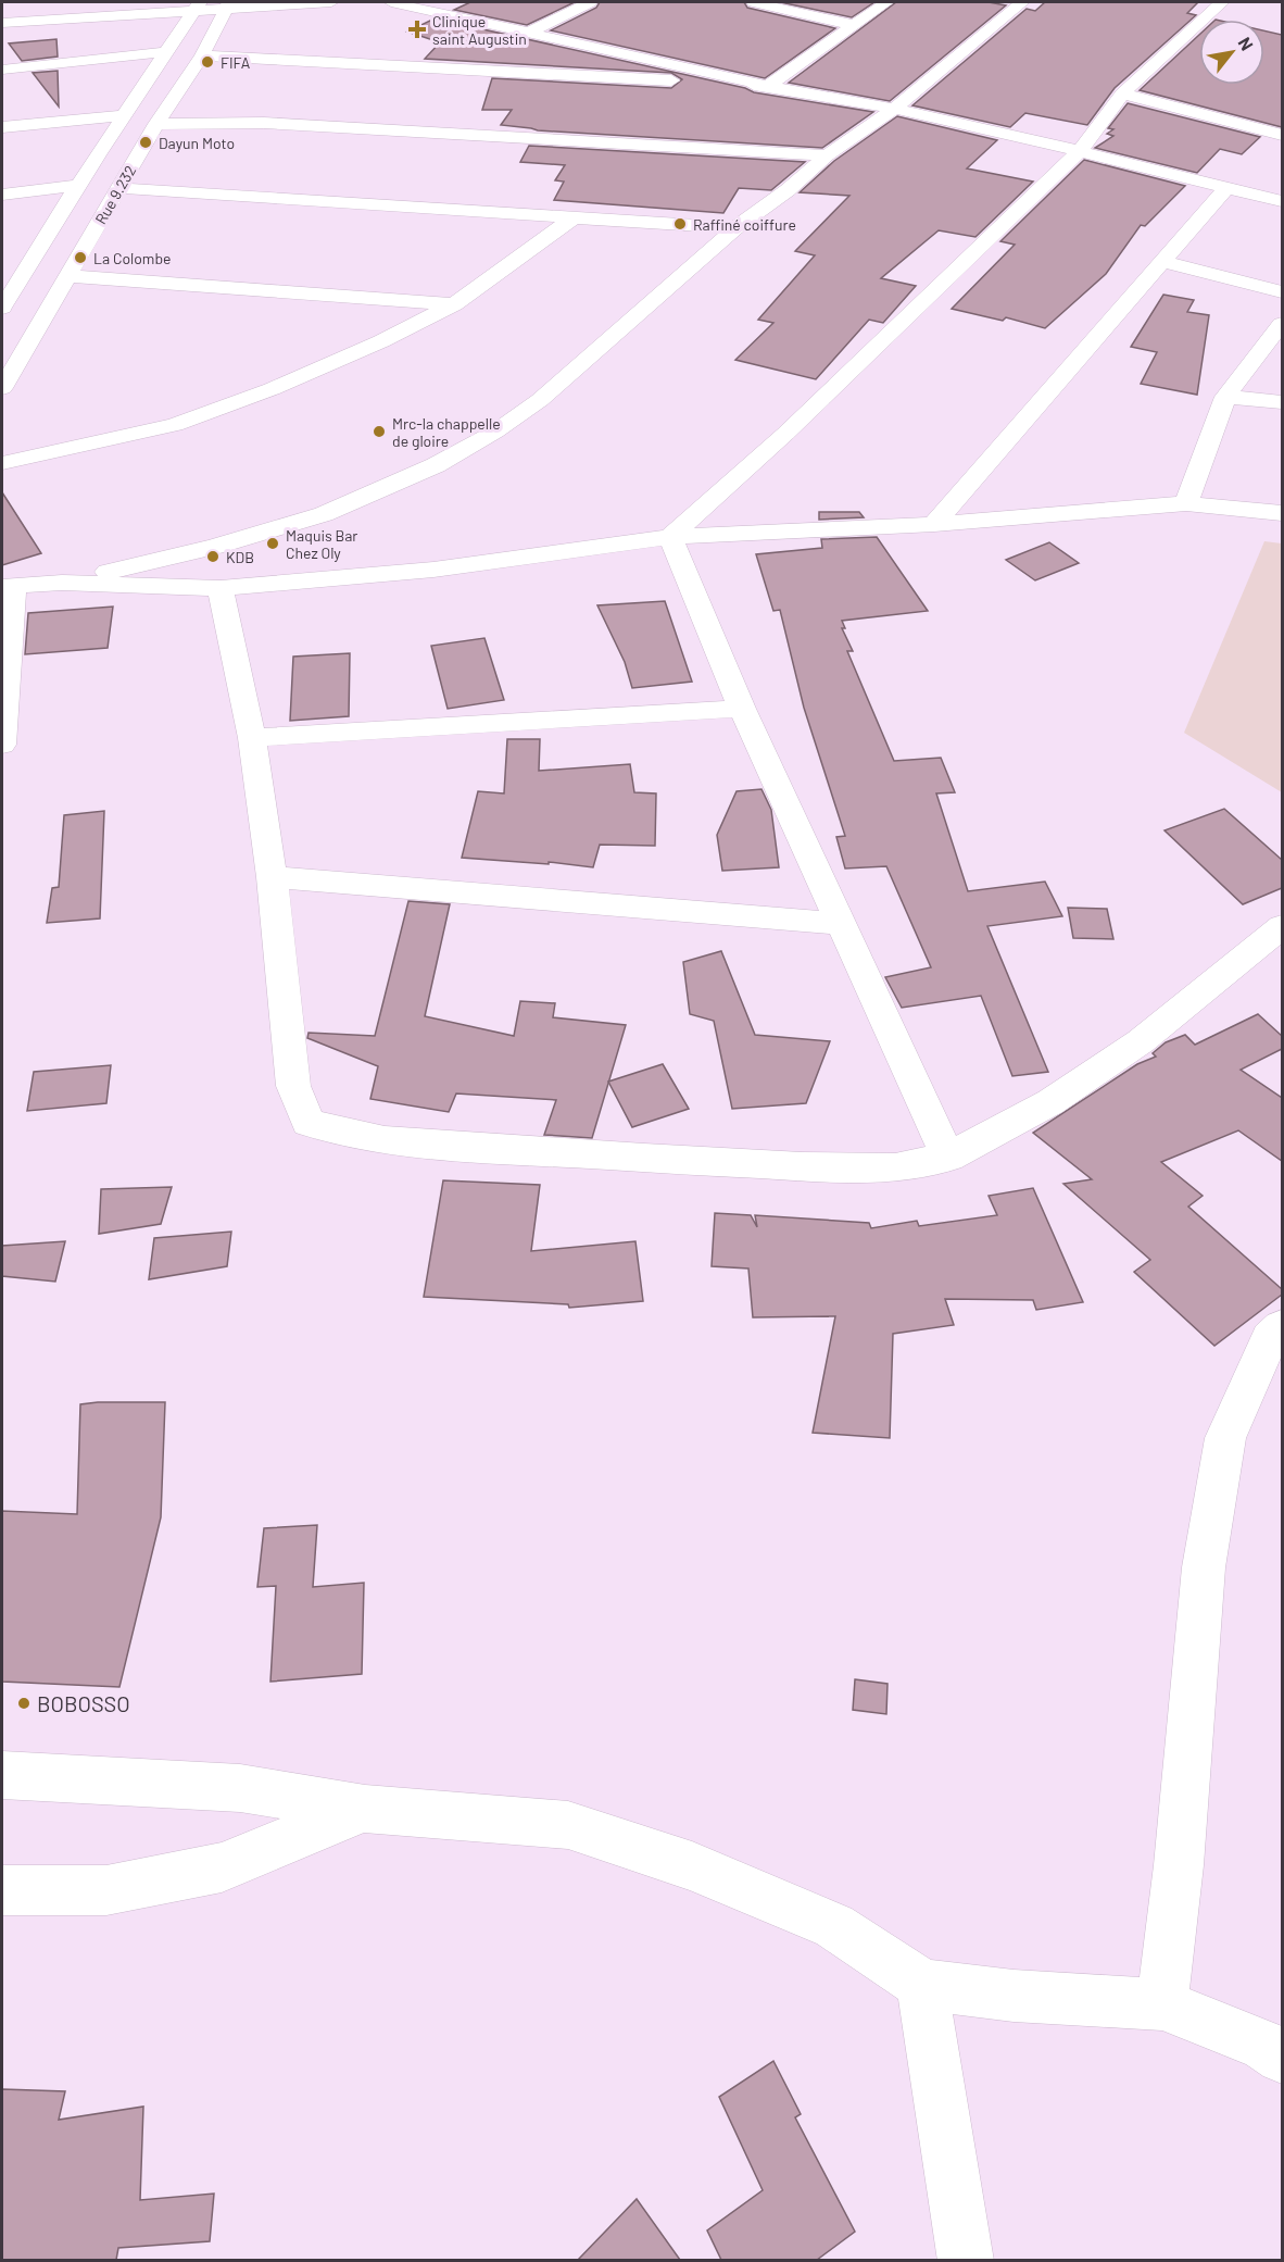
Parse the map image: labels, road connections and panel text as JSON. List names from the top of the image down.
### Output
{
  "streets": {
    "street": ["Rue 9.232"]
  },
  "places": {
    "health": ["Clinique saint Augustin"],
    "other": [
      "FIFA",
      "Dayun Moto",
      "Raffiné coiffure",
      "La Colombe",
      "Mrc-la chappelle de gloire",
      "Maquis Bar Chez Oly",
      "KDB",
      "BOBOSSO"
    ]
  },
  "north": "top right"
}
